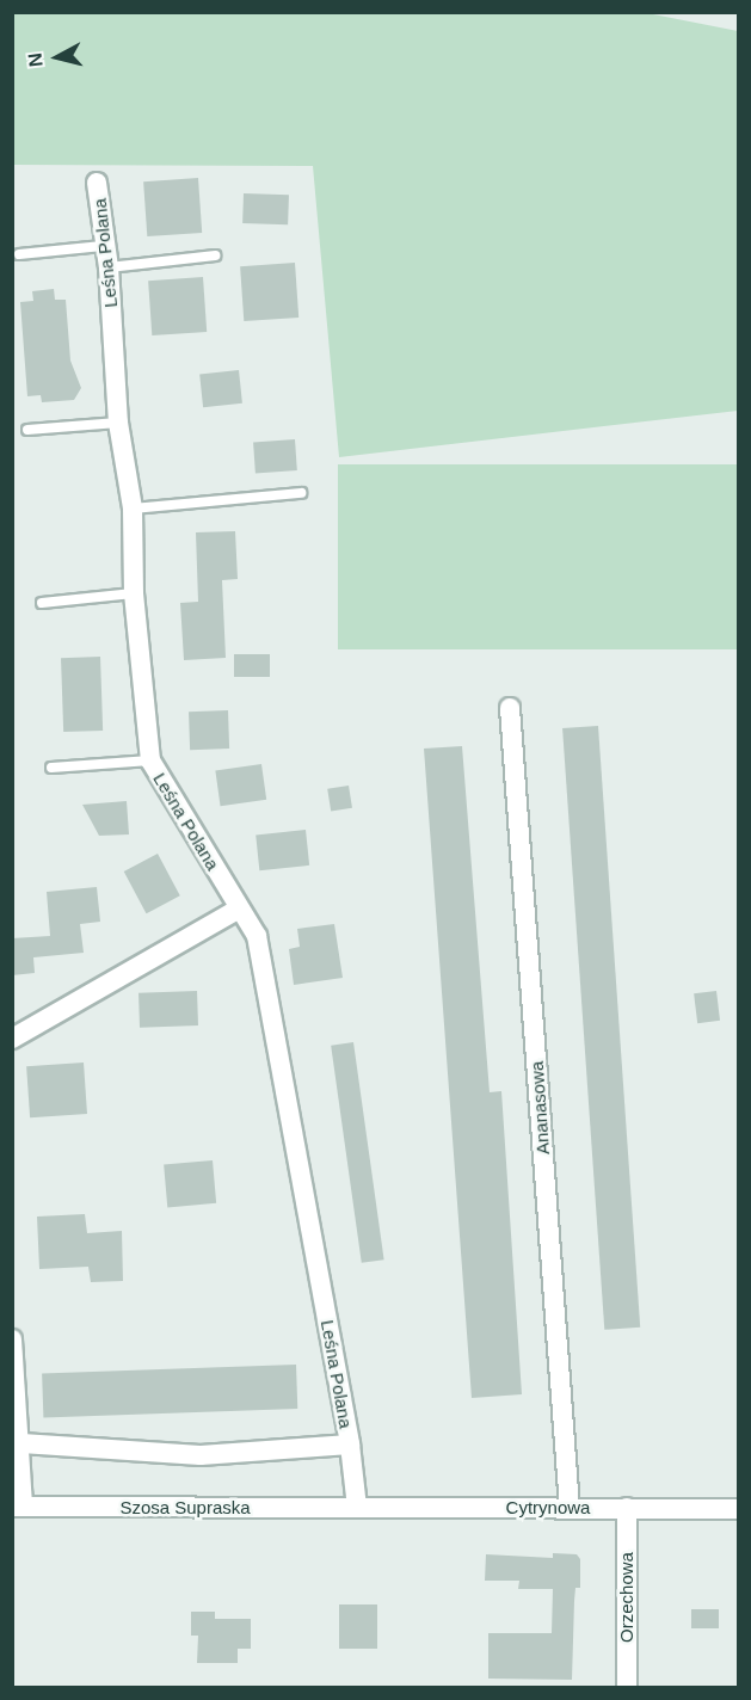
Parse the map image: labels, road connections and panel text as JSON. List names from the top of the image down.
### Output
{
  "streets": {
    "street": [
      "Leśna Polana",
      "Ananasowa",
      "Szosa Supraska",
      "Cytrynowa",
      "Orzechowa"
    ]
  },
  "crossings": [
    ["Leśna Polana", "Szosa Supraska"],
    ["Leśna Polana", "Cytrynowa"],
    ["Ananasowa", "Cytrynowa"],
    ["Szosa Supraska", "Cytrynowa"],
    ["Cytrynowa", "Orzechowa"]
  ],
  "north": "left"
}
